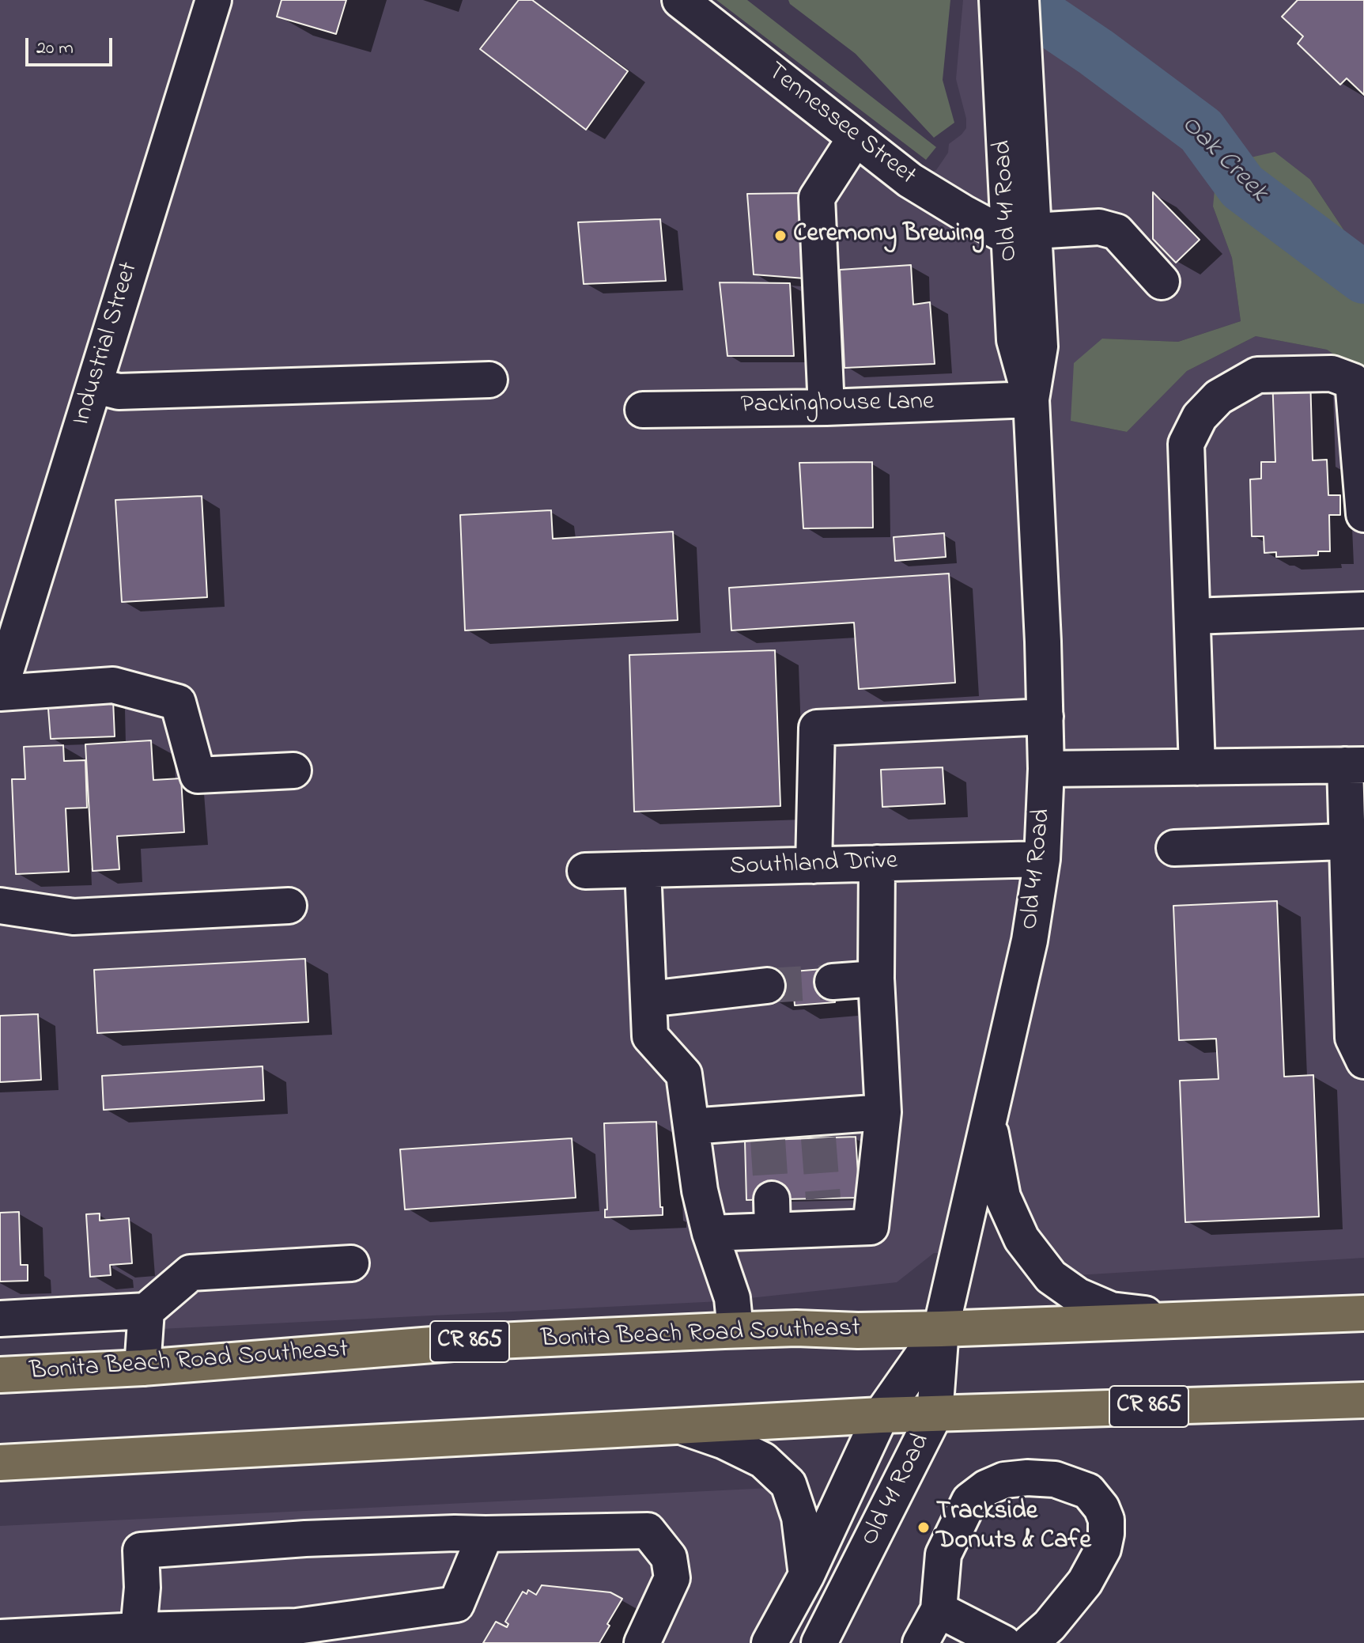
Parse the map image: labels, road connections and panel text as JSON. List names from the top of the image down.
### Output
{
  "streets": {
    "main road": ["Bonita Beach Road Southeast", "CR 865"],
    "street": [
      "Tennessee Street",
      "Old 41 Road",
      "Industrial Street",
      "Packinghouse Lane",
      "Southland Drive"
    ]
  },
  "crossings": [
    ["Tennessee Street", "Old 41 Road"],
    ["Old 41 Road", "Packinghouse Lane"],
    ["Old 41 Road", "Southland Drive"],
    ["Old 41 Road", "Bonita Beach Road Southeast"],
    ["Old 41 Road", "CR 865"]
  ],
  "water": ["Oak Creek"],
  "places": ["Ceremony Brewing", "Trackside Donuts & Cafe"],
  "scale_bar": "20 m"
}
